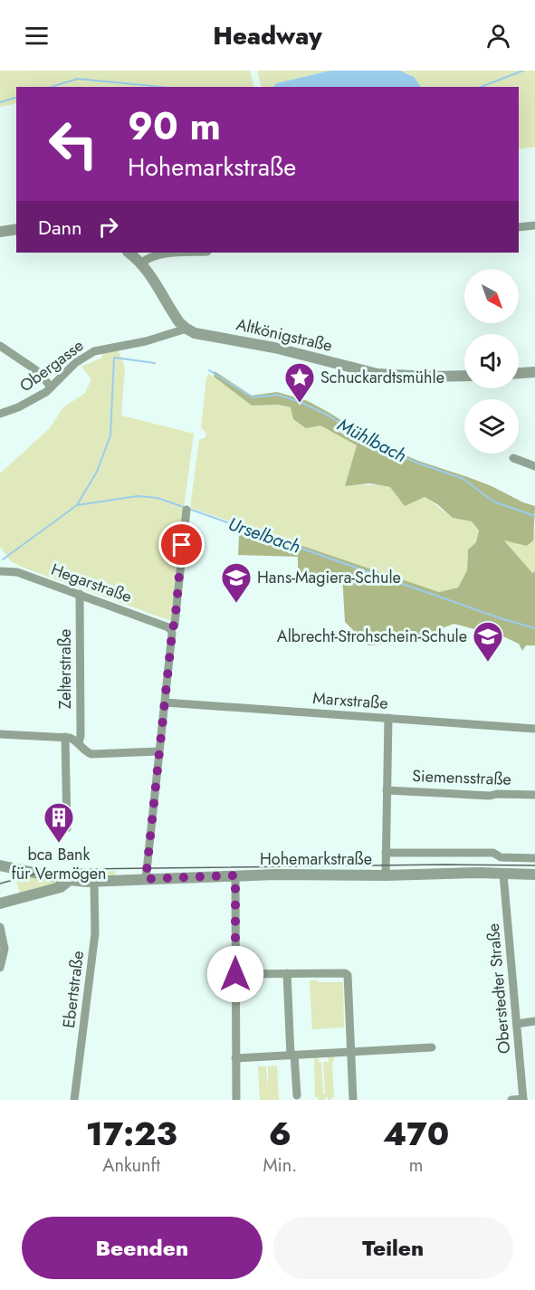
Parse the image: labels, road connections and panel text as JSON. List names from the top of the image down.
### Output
{
  "streets": {
    "street": [
      "Altkönigstraße",
      "Obergasse",
      "Hegarstraße",
      "Zelterstraße",
      "Marxstraße",
      "Siemensstraße",
      "Hohemarkstraße",
      "Oberstedter Straße",
      "Ebertstraße"
    ]
  },
  "crossings": [
    ["Altkönigstraße", "Obergasse"],
    ["Hegarstraße", "Zelterstraße"],
    ["Hohemarkstraße", "Oberstedter Straße"],
    ["Hohemarkstraße", "Ebertstraße"]
  ],
  "water": ["Mühlbach", "Urselbach"],
  "places": {
    "place": ["Schuckardtsmühle"],
    "school or university": ["Hans-Magiera-Schule", "Albrecht-Strohschein-Schule"],
    "building": ["bca Bank für Vermögen"]
  },
  "north": "bottom right",
  "page": {
    "header": "Headway",
    "turn": ["90 m", "Hohemarkstraße"],
    "then": "Dann",
    "eta": [
      "17:23",
      "Ankunft",
      "6",
      "Min.",
      "470",
      "m"
    ],
    "buttons": ["Beenden", "Teilen"]
  }
}
